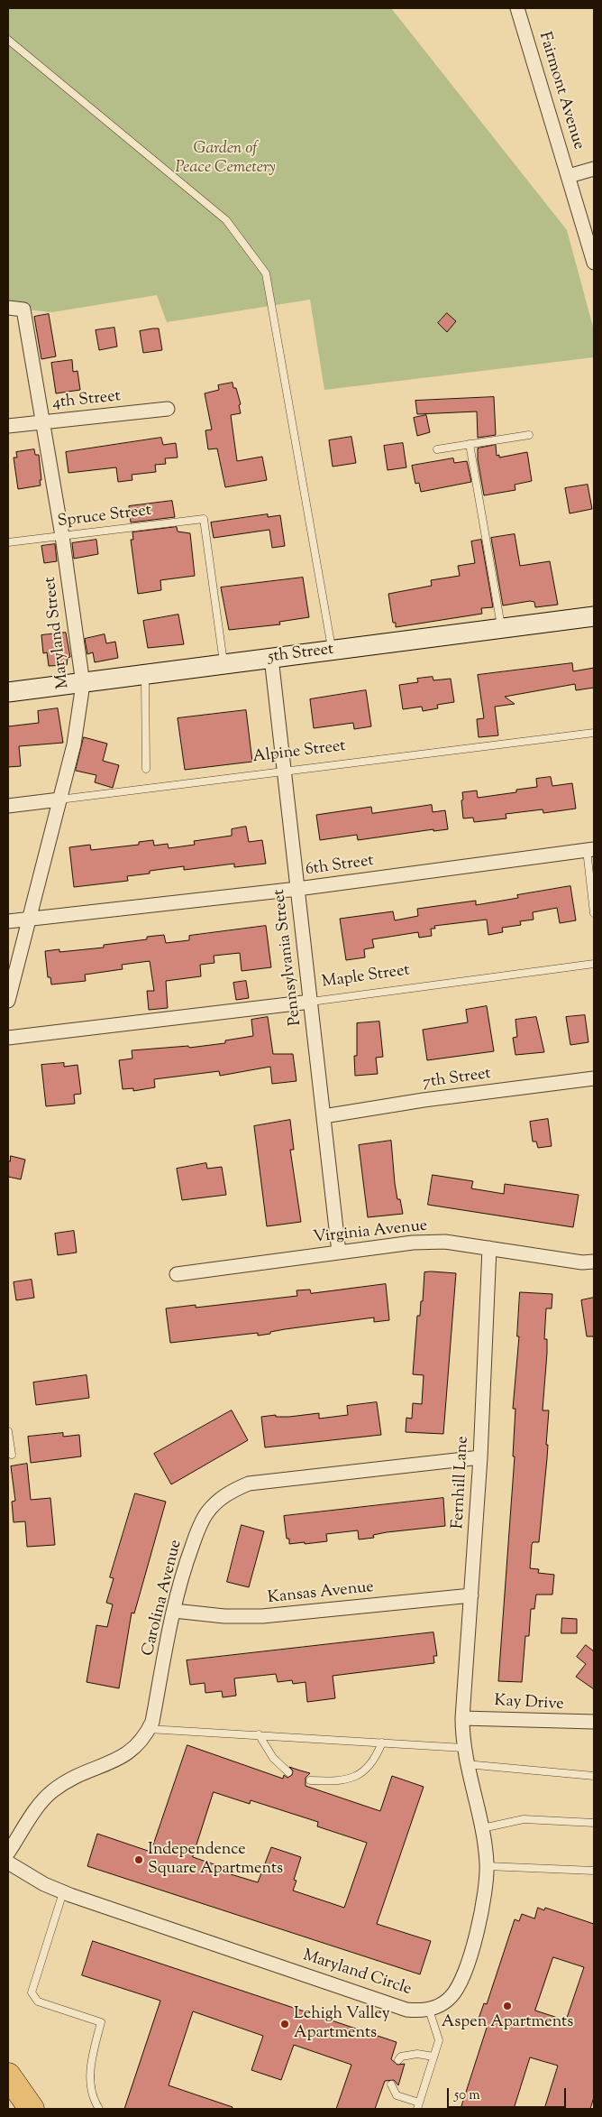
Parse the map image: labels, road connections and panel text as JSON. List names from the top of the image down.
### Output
{
  "streets": {
    "street": [
      "Fairmont Avenue",
      "4th Street",
      "Maryland Street",
      "5th Street",
      "Alpine Street",
      "6th Street",
      "Pennsylvania Street",
      "Maple Street",
      "7th Street",
      "Virginia Avenue",
      "Fernhill Lane",
      "Kansas Avenue",
      "Carolina Avenue",
      "Kay Drive",
      "Maryland Circle"
    ],
    "lane": ["Spruce Street"]
  },
  "crossings": [
    ["4th Street", "Maryland Street"],
    ["Spruce Street", "Maryland Street"],
    ["Spruce Street", "5th Street"],
    ["Maryland Street", "5th Street"],
    ["Maryland Street", "Alpine Street"],
    ["Maryland Street", "6th Street"],
    ["5th Street", "Pennsylvania Street"],
    ["Alpine Street", "Pennsylvania Street"],
    ["6th Street", "Pennsylvania Street"],
    ["Pennsylvania Street", "Maple Street"],
    ["Pennsylvania Street", "7th Street"],
    ["Pennsylvania Street", "Virginia Avenue"],
    ["Virginia Avenue", "Fernhill Lane"],
    ["Fernhill Lane", "Kansas Avenue"],
    ["Fernhill Lane", "Carolina Avenue"],
    ["Fernhill Lane", "Kay Drive"],
    ["Fernhill Lane", "Maryland Circle"],
    ["Kansas Avenue", "Carolina Avenue"],
    ["Kay Drive", "Maryland Circle"]
  ],
  "parks": ["Garden of Peace Cemetery"],
  "places": ["Independence Square Apartments", "Aspen Apartments", "Lehigh Valley Apartments"],
  "scale_bar": "50 m"
}
